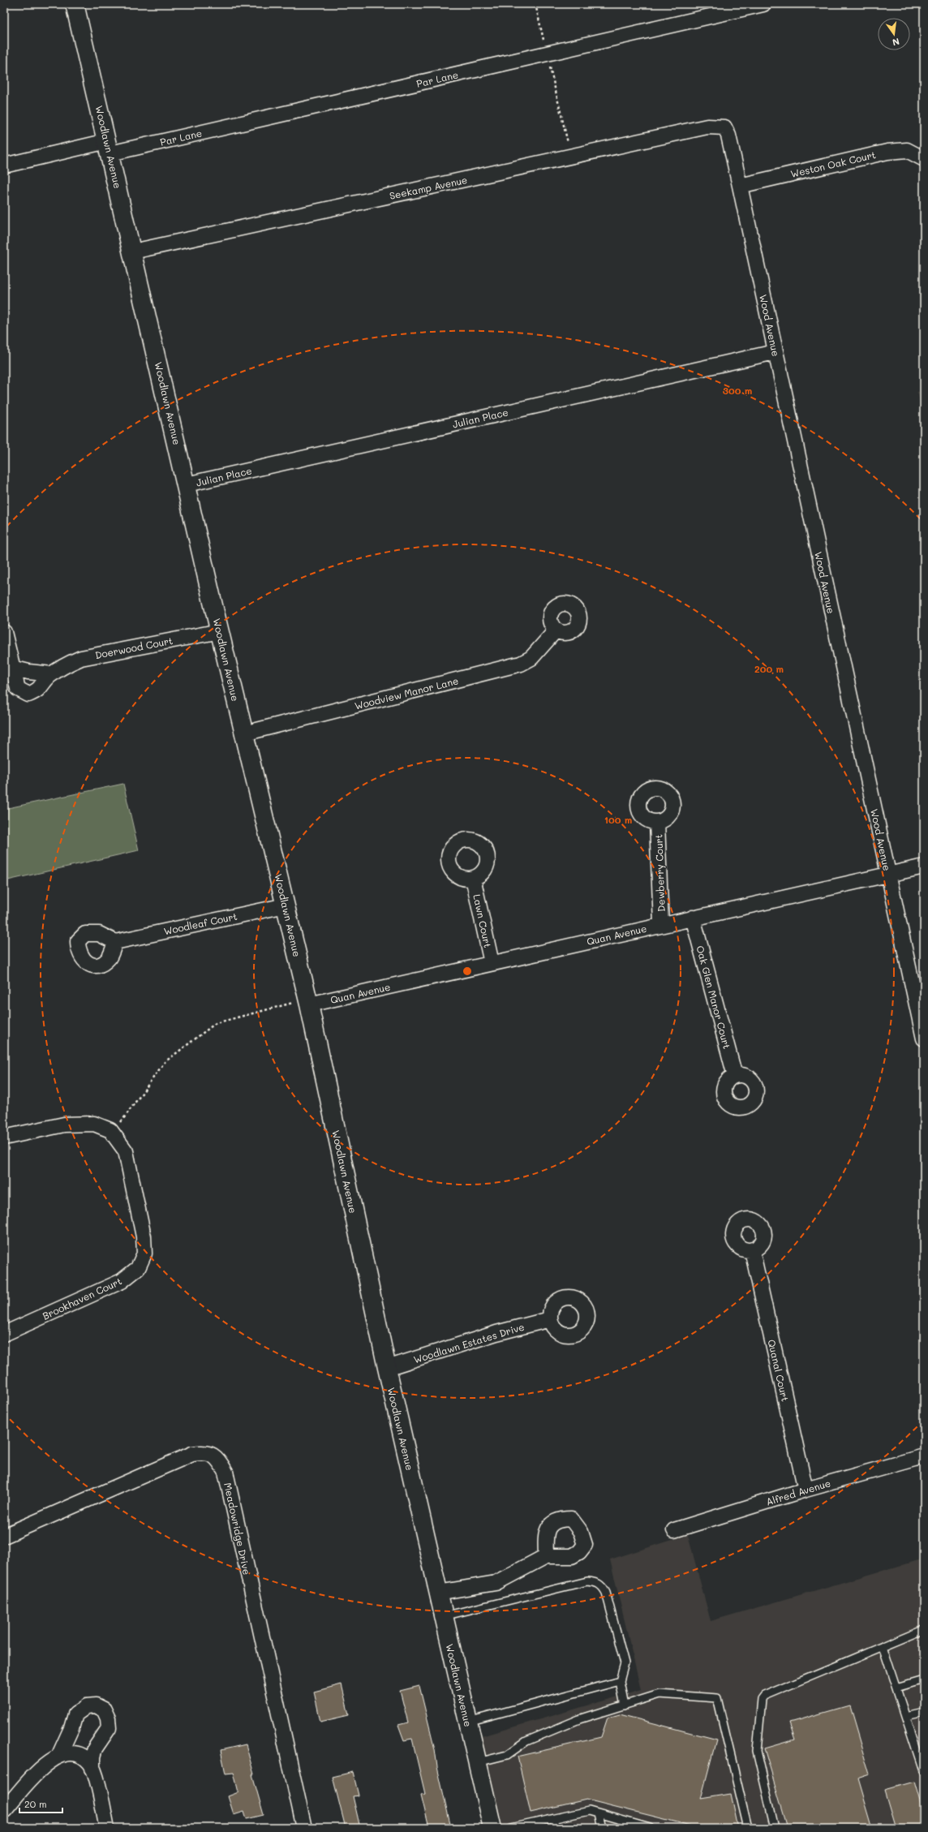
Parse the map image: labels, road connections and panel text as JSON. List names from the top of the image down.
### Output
{
  "streets": {
    "street": [
      "Par Lane",
      "Woodlawn Avenue",
      "Weston Oak Court",
      "Seekamp Avenue",
      "Wood Avenue",
      "Julian Place",
      "Doerwood Court",
      "Woodview Manor Lane",
      "Dewberry Court",
      "Lawn Court",
      "Woodleaf Court",
      "Quan Avenue",
      "Oak Glen Manor Court",
      "Brookhaven Court",
      "Woodlawn Estates Drive",
      "Quanal Court",
      "Alfred Avenue",
      "Meadowridge Drive"
    ]
  },
  "crossings": [
    ["Par Lane", "Woodlawn Avenue"],
    ["Woodlawn Avenue", "Seekamp Avenue"],
    ["Woodlawn Avenue", "Julian Place"],
    ["Woodlawn Avenue", "Doerwood Court"],
    ["Woodlawn Avenue", "Woodview Manor Lane"],
    ["Woodlawn Avenue", "Woodleaf Court"],
    ["Woodlawn Avenue", "Quan Avenue"],
    ["Woodlawn Avenue", "Woodlawn Estates Drive"],
    ["Weston Oak Court", "Wood Avenue"],
    ["Seekamp Avenue", "Wood Avenue"],
    ["Wood Avenue", "Julian Place"],
    ["Wood Avenue", "Quan Avenue"],
    ["Dewberry Court", "Quan Avenue"],
    ["Lawn Court", "Quan Avenue"],
    ["Quan Avenue", "Oak Glen Manor Court"],
    ["Quanal Court", "Alfred Avenue"]
  ],
  "scale_bar": "20 m",
  "north": "bottom",
  "rings": ["300 m", "200 m", "100 m"]
}
